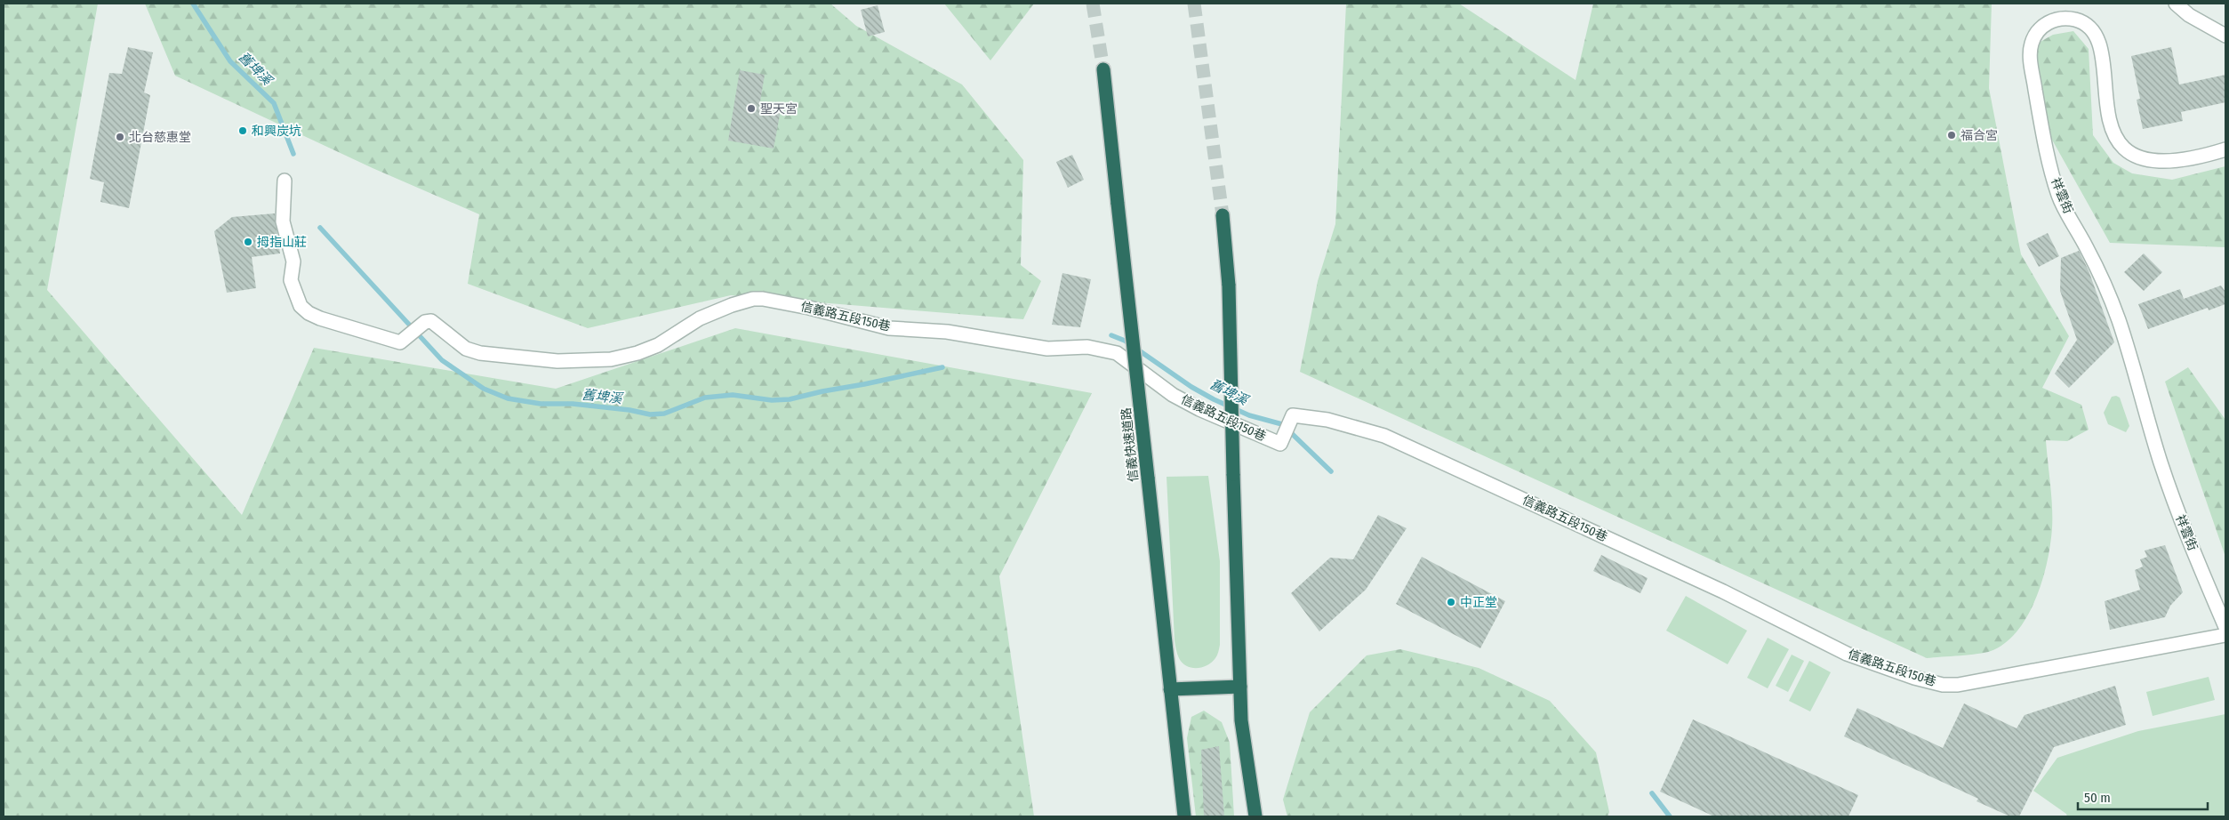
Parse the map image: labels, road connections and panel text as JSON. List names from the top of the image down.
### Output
{
  "streets": {
    "highway": ["信義快速道路"],
    "street": ["祥雲街", "信義路五段150巷"]
  },
  "water": ["舊埤溪"],
  "places": [
    "聖天宮",
    "和興炭坑",
    "福合宮",
    "北台慈惠堂",
    "拇指山莊",
    "中正堂"
  ],
  "scale_bar": "50 m"
}
